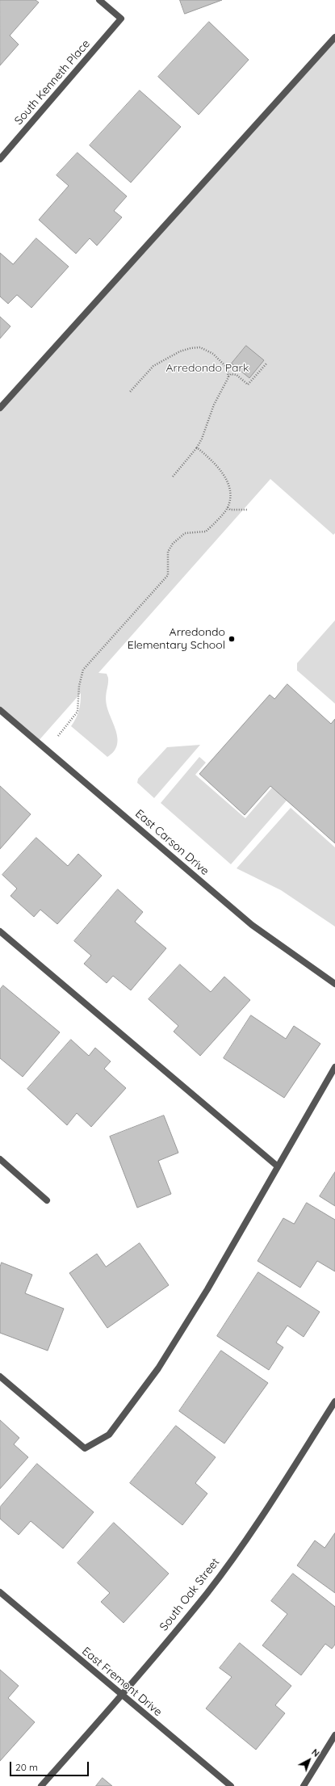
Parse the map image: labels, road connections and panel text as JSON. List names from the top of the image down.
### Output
{
  "streets": {
    "street": [
      "South Kenneth Place",
      "East Carson Drive",
      "South Oak Street",
      "East Fremont Drive"
    ]
  },
  "crossings": [
    ["South Oak Street", "East Fremont Drive"]
  ],
  "parks": ["Arredondo Park"],
  "places": ["Arredondo Elementary School"],
  "scale_bar": "20 m",
  "north": "top right"
}
